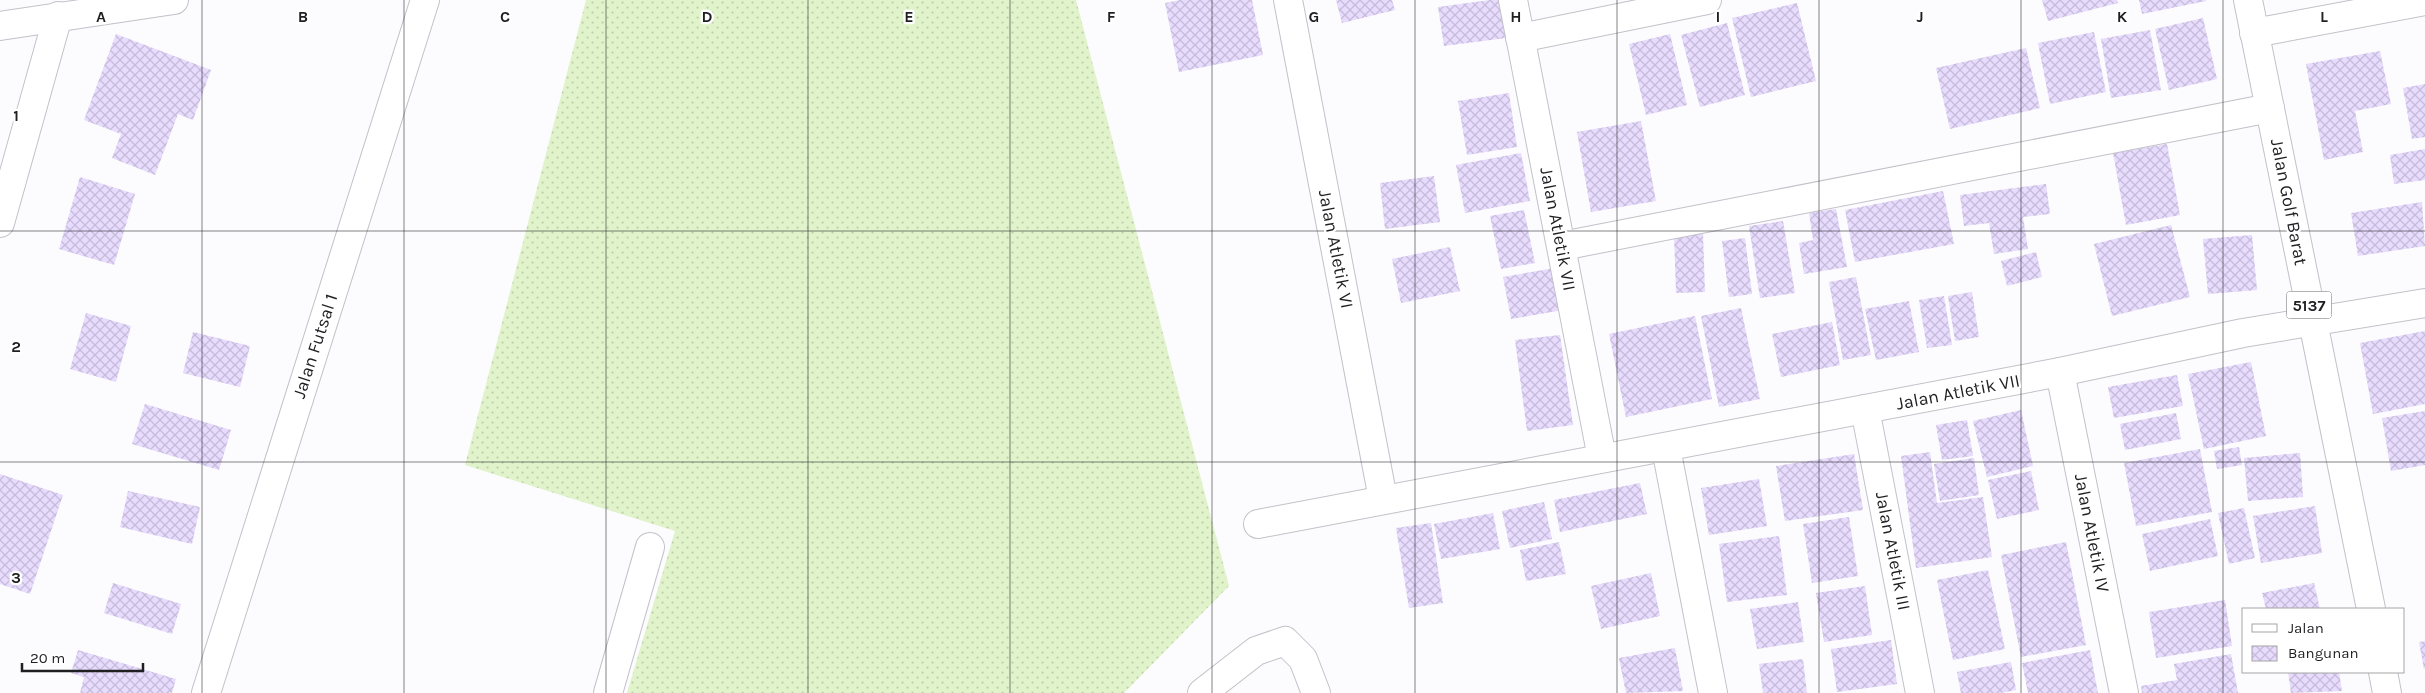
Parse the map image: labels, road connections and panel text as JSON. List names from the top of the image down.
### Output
{
  "streets": {
    "street": [
      "Jalan Golf Barat",
      "Jalan Atletik VII",
      "Jalan Atletik VI",
      "5137",
      "Jalan Futsal 1",
      "Jalan Atletik IV",
      "Jalan Atletik III"
    ]
  },
  "crossings": [
    ["Jalan Golf Barat", "Jalan Atletik VII"],
    ["Jalan Atletik VII", "Jalan Atletik VI"],
    ["Jalan Atletik VII", "Jalan Atletik IV"],
    ["Jalan Atletik VII", "Jalan Atletik III"]
  ],
  "legend": ["Jalan", "Bangunan"],
  "scale_bar": "20 m",
  "grid": {
    "columns": [
      "A",
      "B",
      "C",
      "D",
      "E",
      "F",
      "G",
      "H",
      "I",
      "J",
      "K",
      "L"
    ],
    "rows": ["1", "2", "3"]
  }
}
